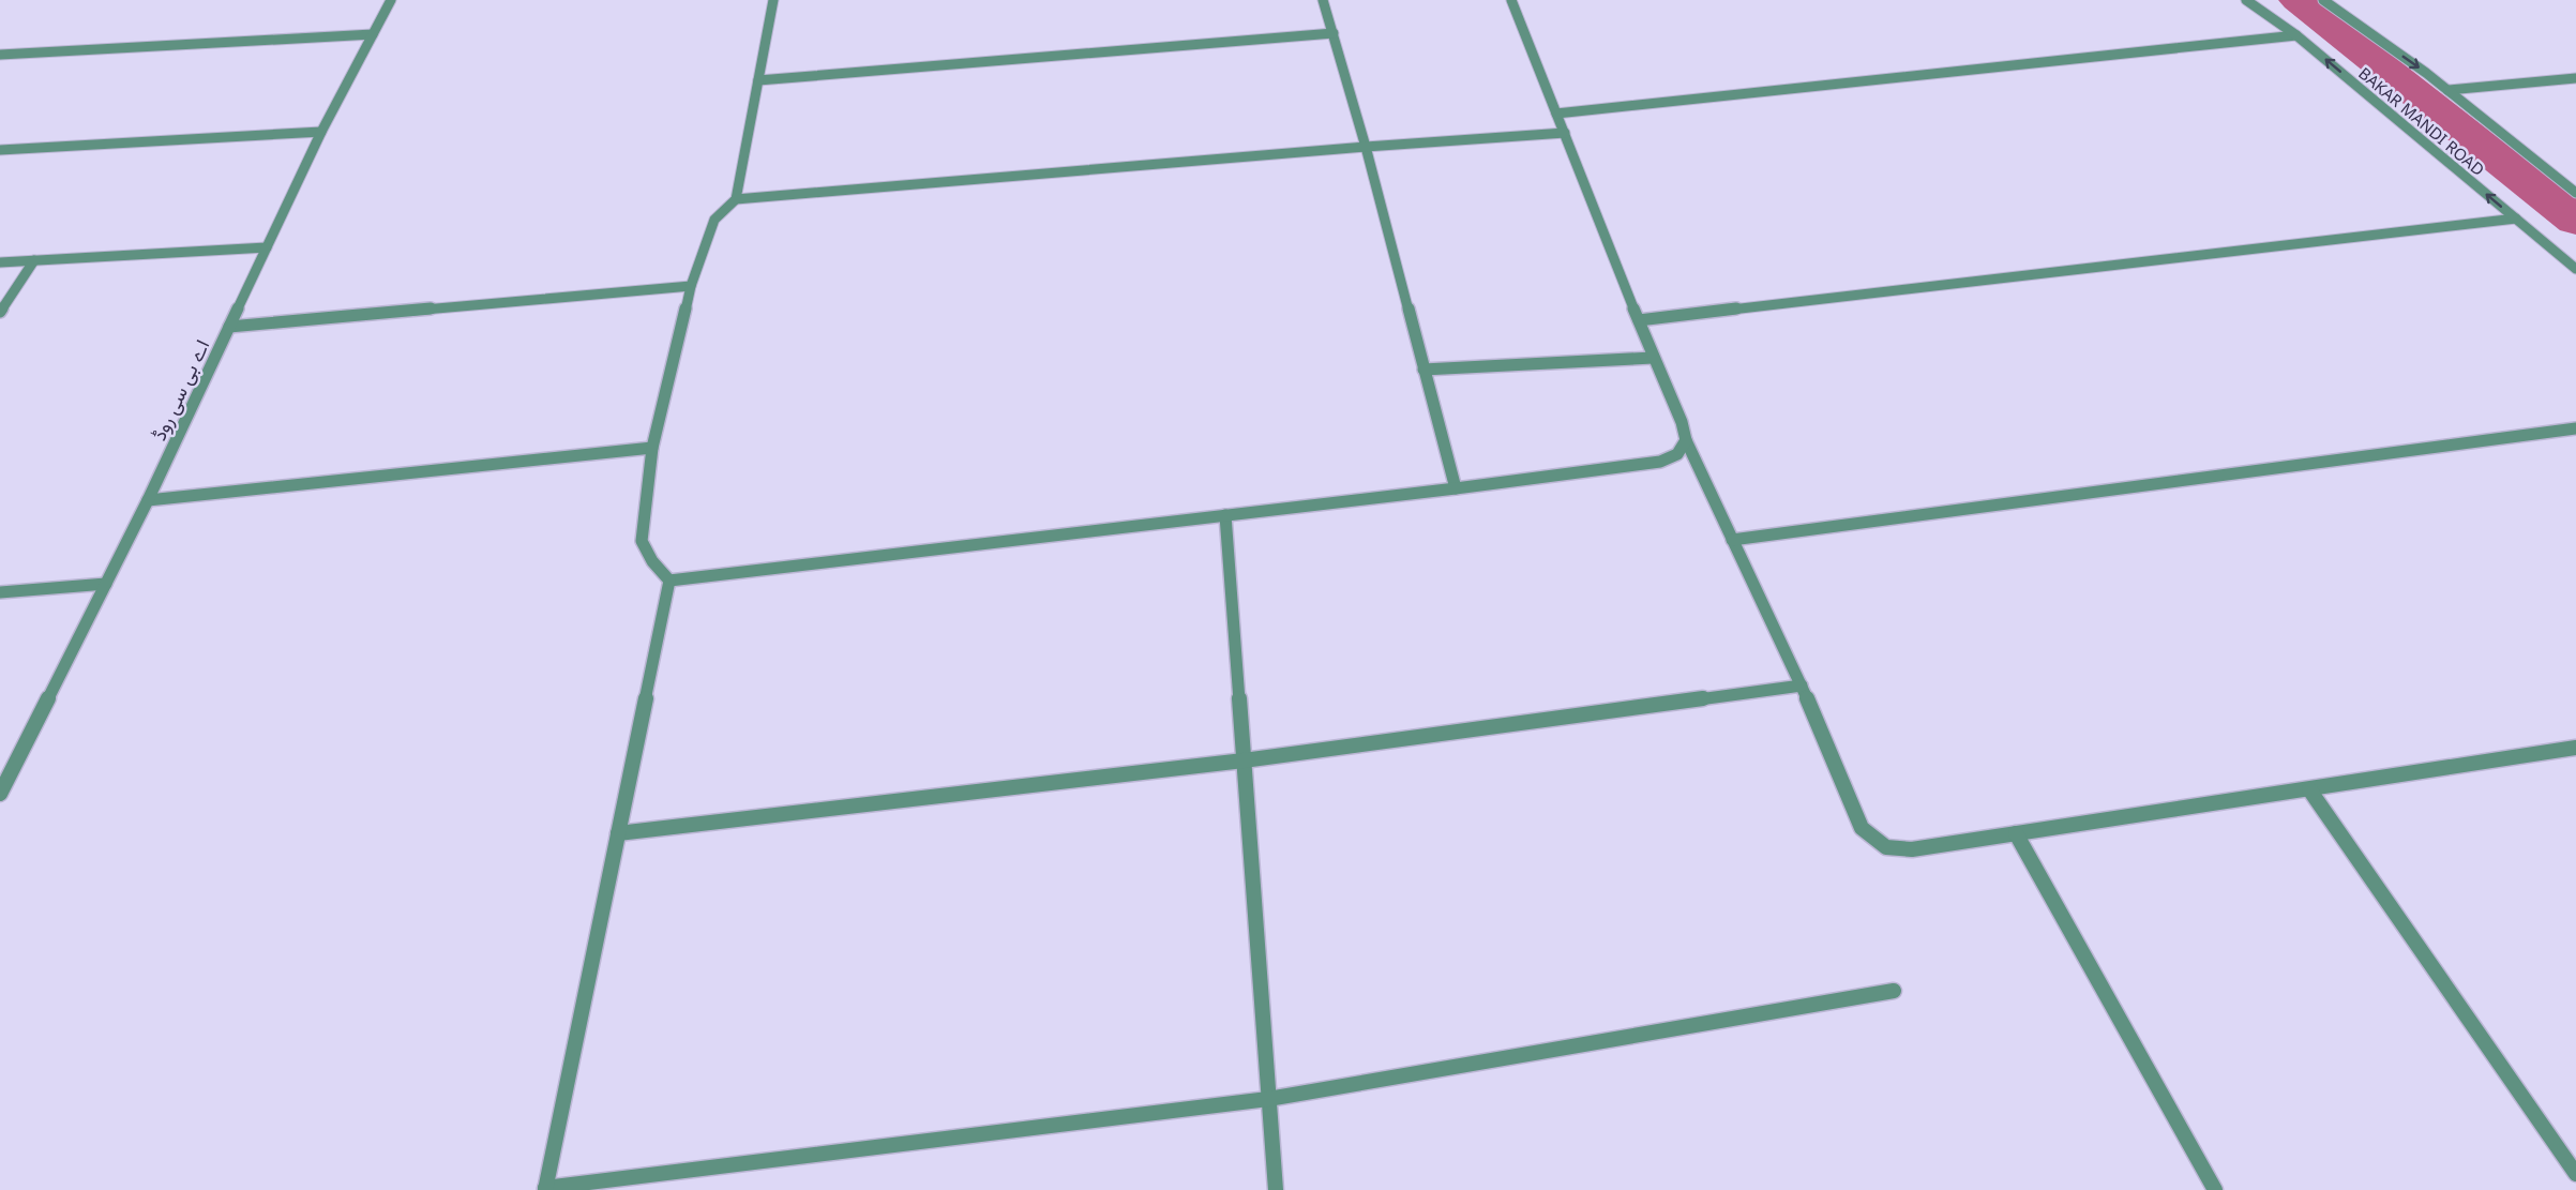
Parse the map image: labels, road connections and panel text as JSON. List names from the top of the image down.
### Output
{
  "streets": {
    "street": ["BAKAR MANDI ROAD", "اے بی سی روڈ"]
  }
}
